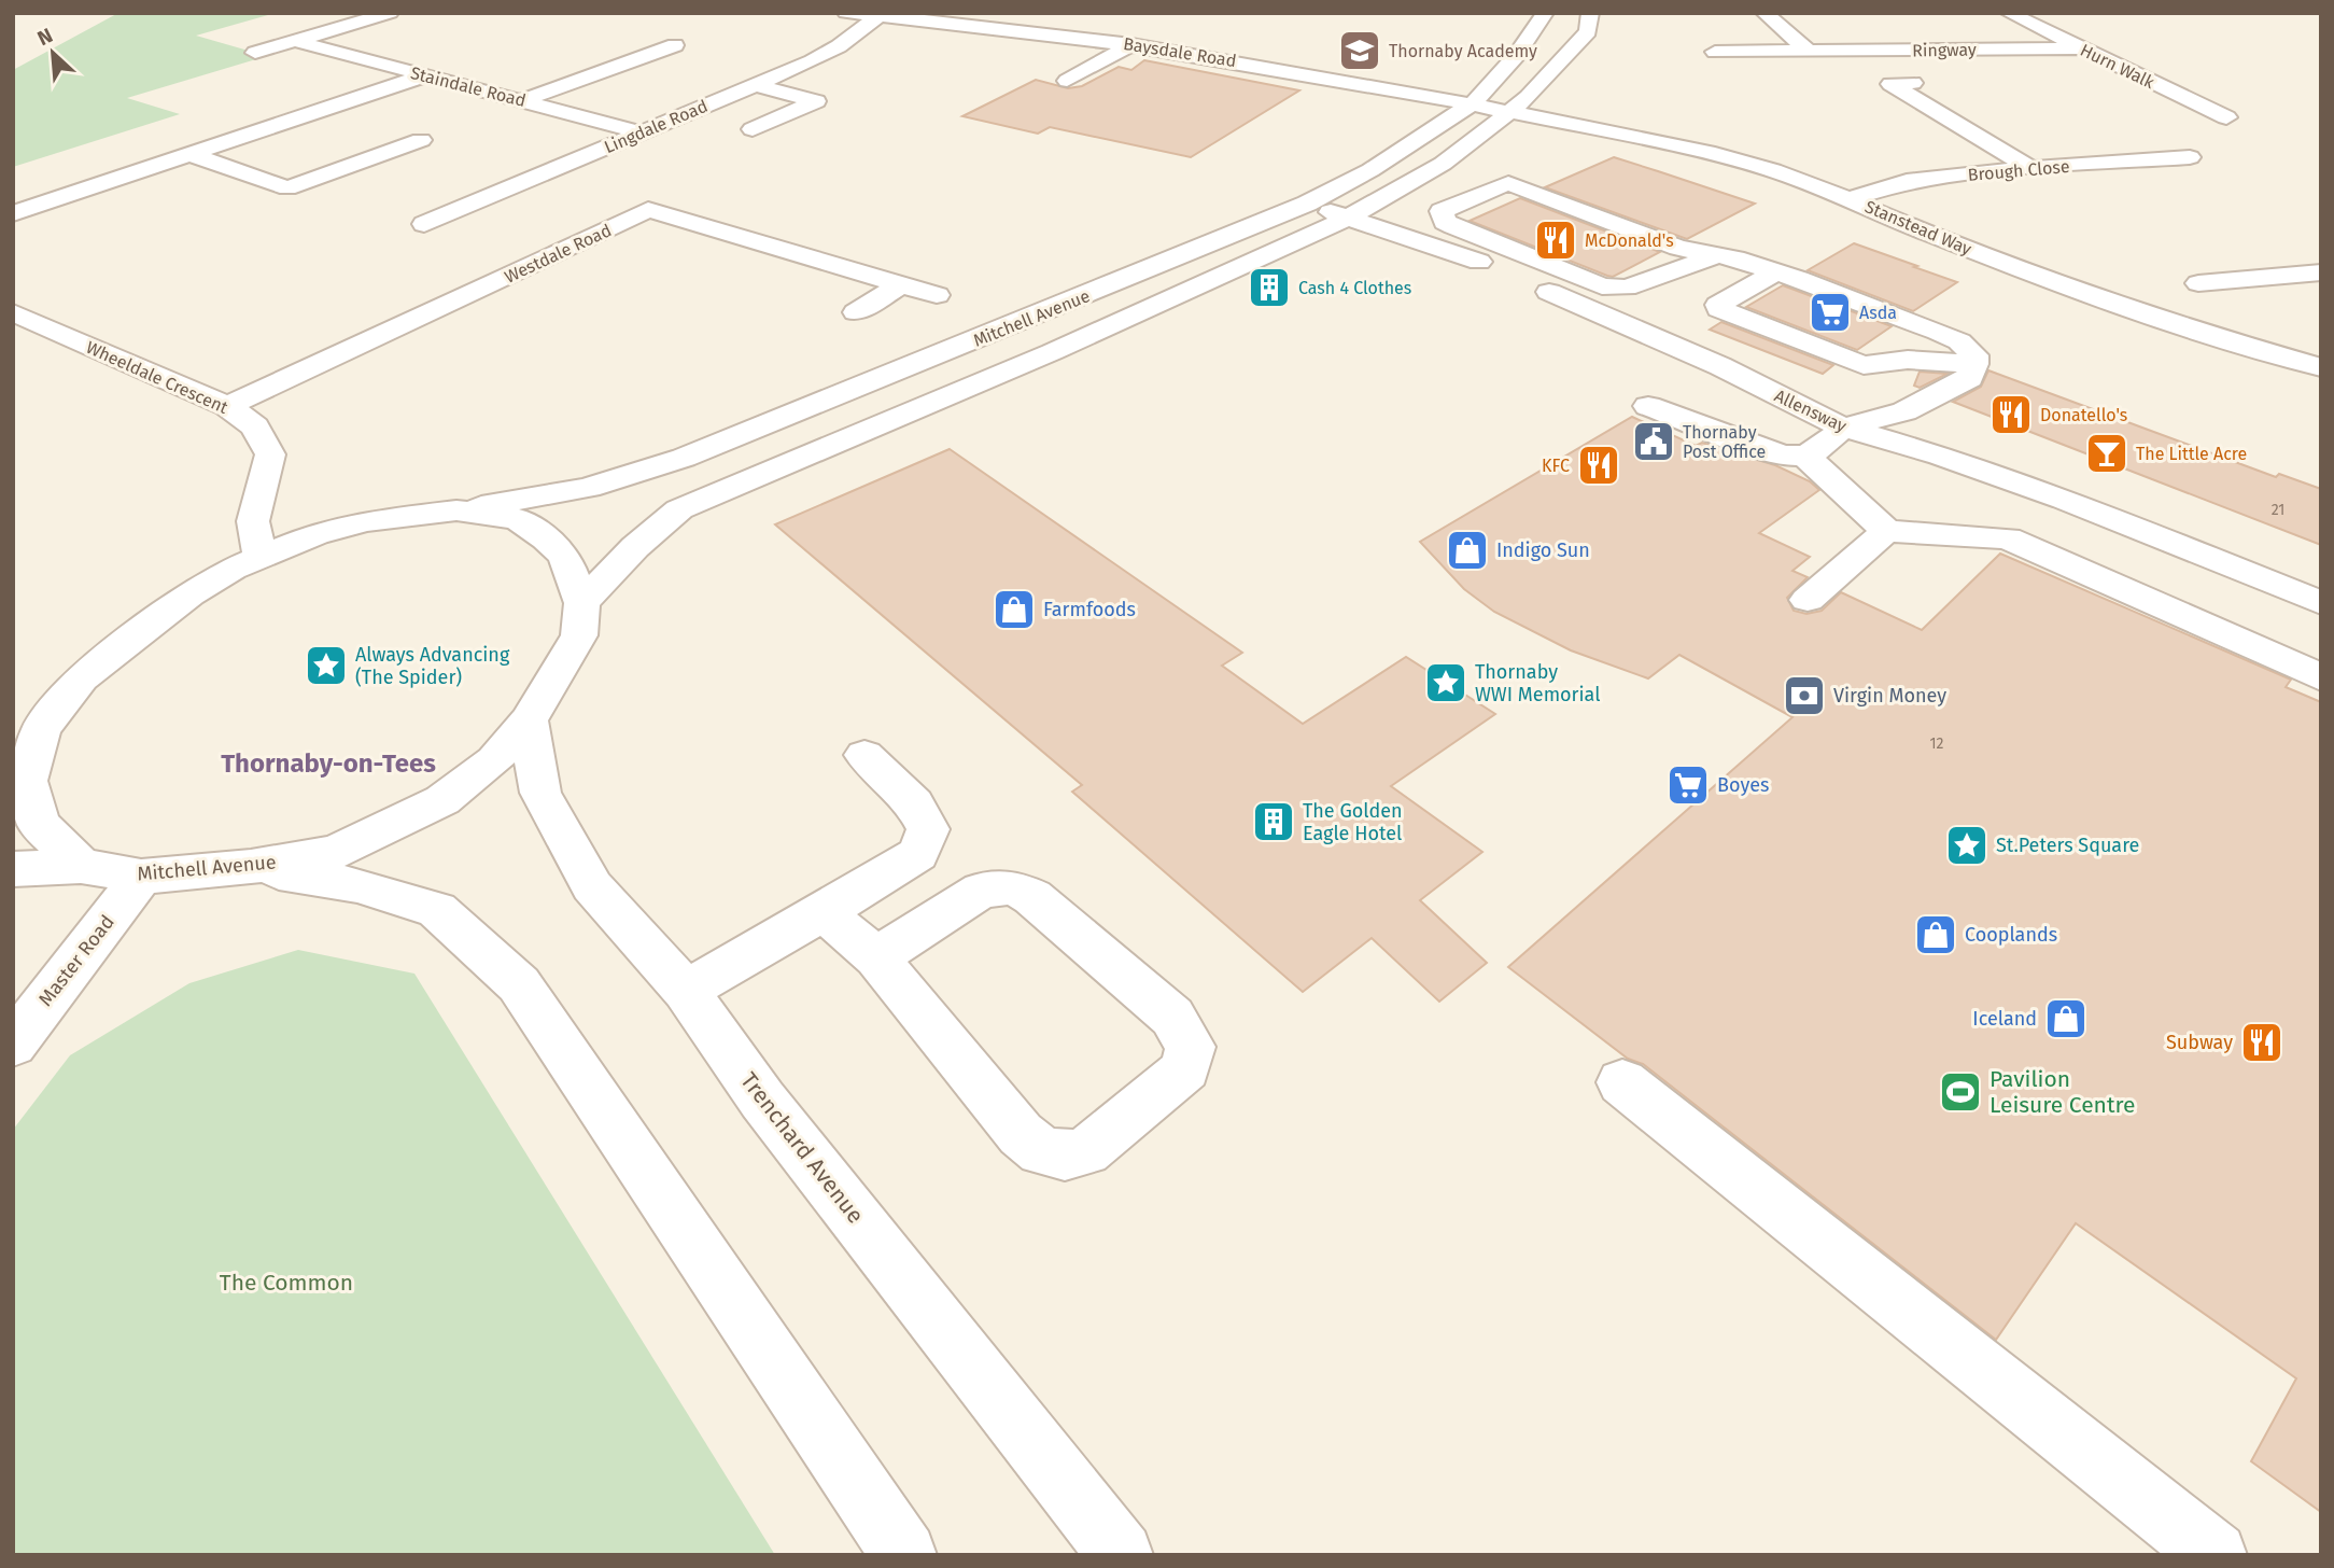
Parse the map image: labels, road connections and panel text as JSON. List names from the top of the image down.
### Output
{
  "streets": {
    "street": [
      "Ringway",
      "Baysdale Road",
      "Hurn Walk",
      "Staindale Road",
      "Lingdale Road",
      "Brough Close",
      "Stanstead Way",
      "Westdale Road",
      "Mitchell Avenue",
      "Wheeldale Crescent",
      "Allensway",
      "Master Road",
      "Trenchard Avenue"
    ]
  },
  "crossings": [
    ["Ringway", "Hurn Walk"],
    ["Baysdale Road", "Lingdale Road"],
    ["Baysdale Road", "Stanstead Way"],
    ["Baysdale Road", "Mitchell Avenue"],
    ["Staindale Road", "Lingdale Road"],
    ["Brough Close", "Stanstead Way"],
    ["Stanstead Way", "Mitchell Avenue"],
    ["Westdale Road", "Wheeldale Crescent"],
    ["Mitchell Avenue", "Wheeldale Crescent"],
    ["Mitchell Avenue", "Allensway"],
    ["Mitchell Avenue", "Master Road"],
    ["Mitchell Avenue", "Trenchard Avenue"]
  ],
  "districts": ["Thornaby-on-Tees"],
  "parks": ["The Common"],
  "places": {
    "school or university": ["Thornaby Academy"],
    "restaurant": [
      "McDonald's",
      "Donatello's",
      "KFC",
      "Subway"
    ],
    "building": ["Cash 4 Clothes", "The Golden Eagle Hotel"],
    "supermarket": ["Asda", "Boyes"],
    "public building": ["Thornaby Post Office"],
    "bar": ["The Little Acre"],
    "shop": [
      "Indigo Sun",
      "Farmfoods",
      "Cooplands",
      "Iceland"
    ],
    "place": ["Always Advancing (The Spider)", "Thornaby WWI Memorial", "St.Peters Square"],
    "bank": ["Virgin Money"],
    "sports": ["Pavilion Leisure Centre"]
  },
  "house_numbers": ["21", "12"],
  "north": "top left"
}
